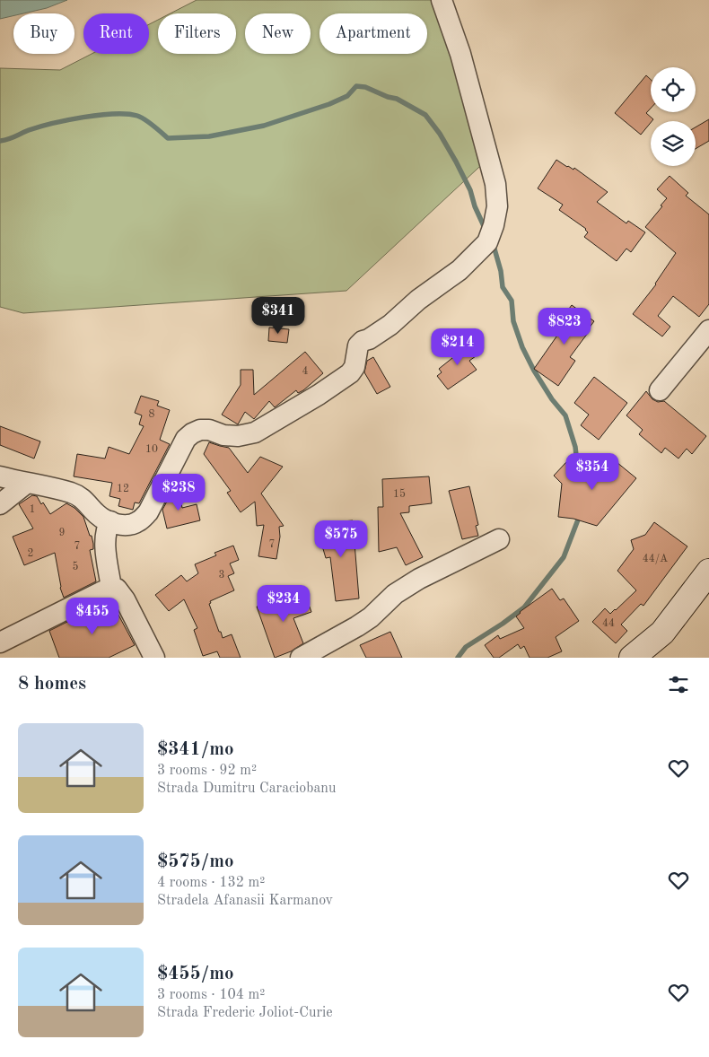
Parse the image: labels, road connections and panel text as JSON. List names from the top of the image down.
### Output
{
  "house_numbers": [
    "4",
    "8",
    "10",
    "12",
    "15",
    "1",
    "9",
    "7",
    "7",
    "2",
    "44/A",
    "5",
    "3",
    "44"
  ],
  "page": {
    "chip": [
      "Buy",
      "Rent",
      "Filters",
      "New",
      "Apartment"
    ],
    "price": [
      "$341",
      "$823",
      "$214",
      "$354",
      "$238",
      "$575",
      "$234",
      "$455"
    ],
    "heading": "8 homes",
    "list": [
      {
        "name": "$341/mo",
        "note": "3 rooms · 92 m² · Strada Dumitru Caraciobanu"
      },
      {
        "name": "$575/mo",
        "note": "4 rooms · 132 m² · Stradela Afanasii Karmanov"
      },
      {
        "name": "$455/mo",
        "note": "3 rooms · 104 m² · Strada Frederic Joliot-Curie"
      }
    ]
  }
}
